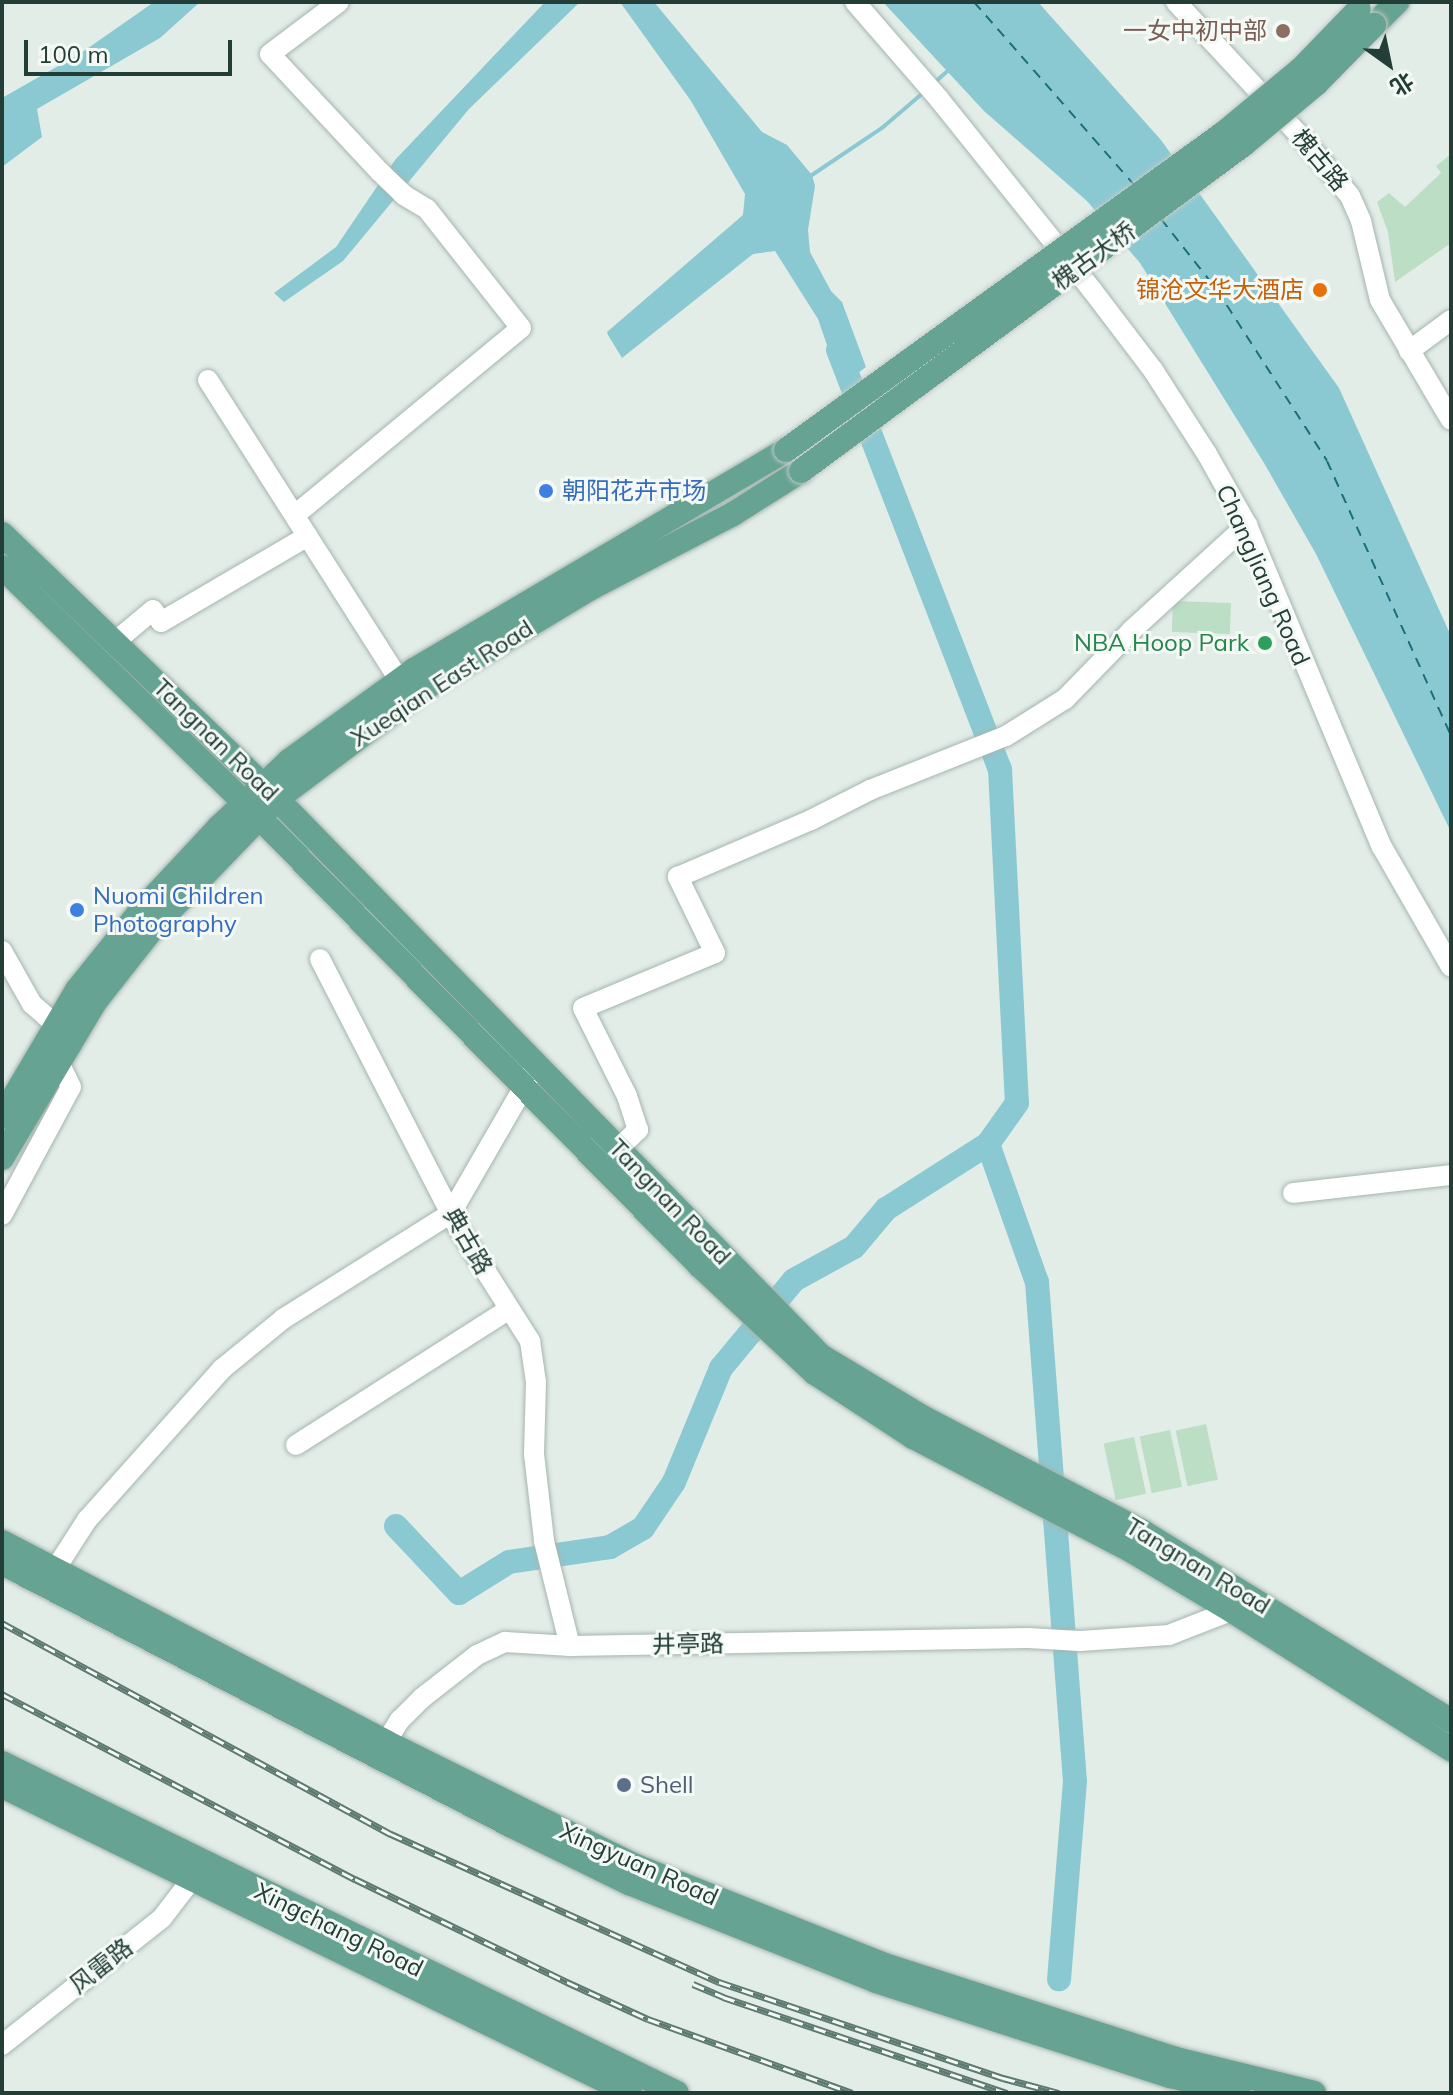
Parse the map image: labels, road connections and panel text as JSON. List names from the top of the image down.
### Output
{
  "streets": {
    "main road": [
      "槐古大桥",
      "Xueqian East Road",
      "Tangnan Road",
      "Xingyuan Road",
      "Xingchang Road"
    ],
    "street": [
      "槐古路",
      "ChangJiang Road",
      "典古路",
      "井亭路",
      "风雷路"
    ]
  },
  "crossings": [
    ["槐古大桥", "Xueqian East Road"],
    ["Xueqian East Road", "Tangnan Road"],
    ["Tangnan Road", "井亭路"],
    ["典古路", "井亭路"],
    ["井亭路", "Xingyuan Road"],
    ["Xingchang Road", "风雷路"]
  ],
  "places": [
    "一女中初中部",
    "锦沧文华大酒店",
    "朝阳花卉市场",
    "NBA Hoop Park",
    "Nuomi Children Photography",
    "Shell"
  ],
  "scale_bar": "100 m",
  "north": "bottom right"
}
